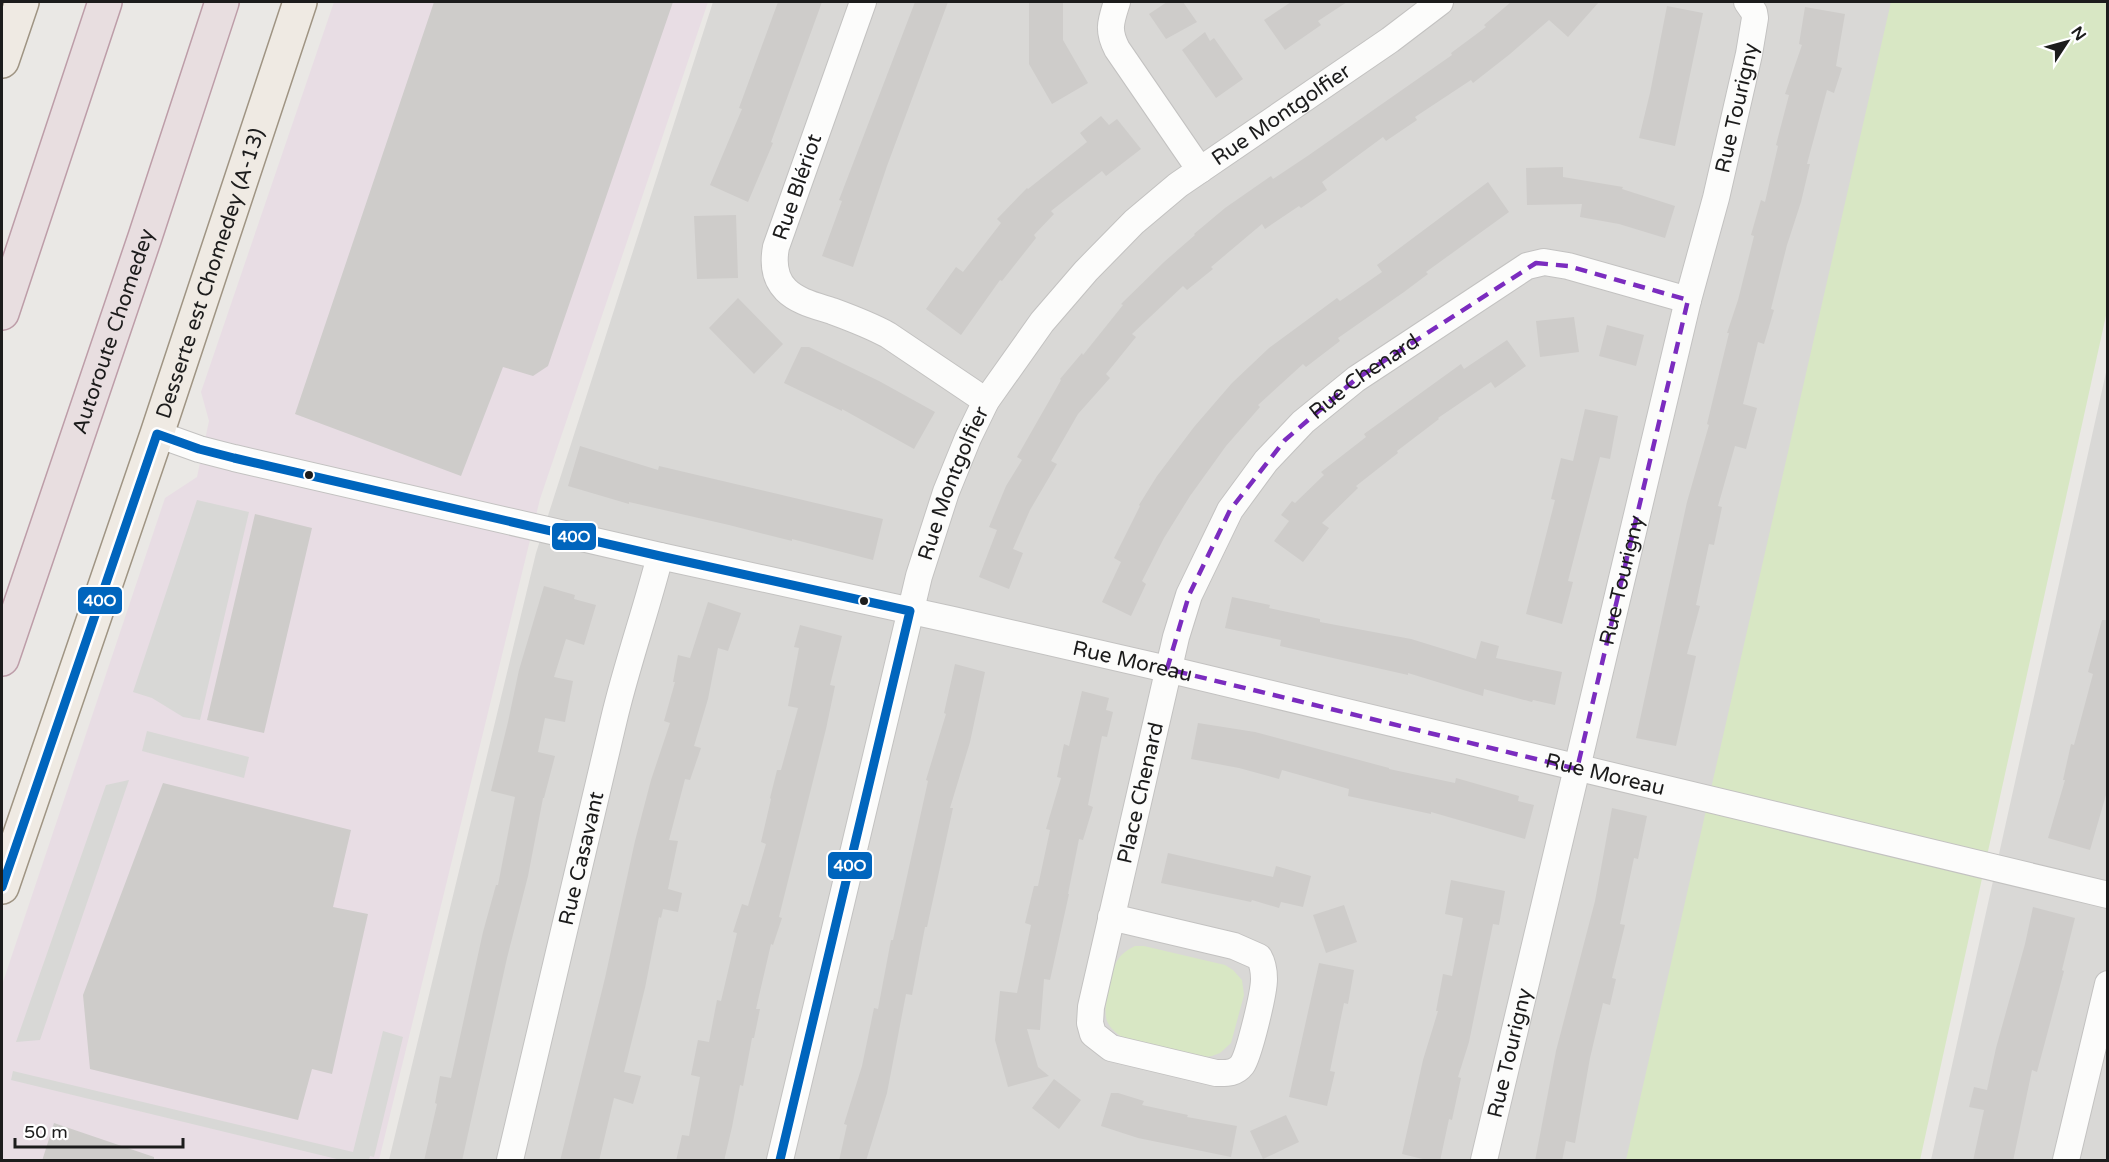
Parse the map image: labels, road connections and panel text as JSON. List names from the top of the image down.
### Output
{
  "streets": {
    "highway": ["Autoroute Chomedey"],
    "main road": ["Desserte est Chomedey (A-13)"],
    "street": [
      "Rue Tourigny",
      "Rue Montgolfier",
      "Rue Blériot",
      "Rue Chenard",
      "Rue Moreau",
      "Place Chenard",
      "Rue Casavant"
    ]
  },
  "crossings": [
    ["Rue Tourigny", "Rue Chenard"],
    ["Rue Tourigny", "Rue Moreau"],
    ["Rue Montgolfier", "Rue Blériot"],
    ["Rue Montgolfier", "Rue Moreau"],
    ["Desserte est Chomedey (A-13)", "Rue Moreau"],
    ["Rue Chenard", "Rue Moreau"],
    ["Rue Chenard", "Place Chenard"],
    ["Rue Moreau", "Place Chenard"],
    ["Rue Moreau", "Rue Casavant"]
  ],
  "lines": ["transit line 40O"],
  "scale_bar": "50 m",
  "north": "top right"
}
